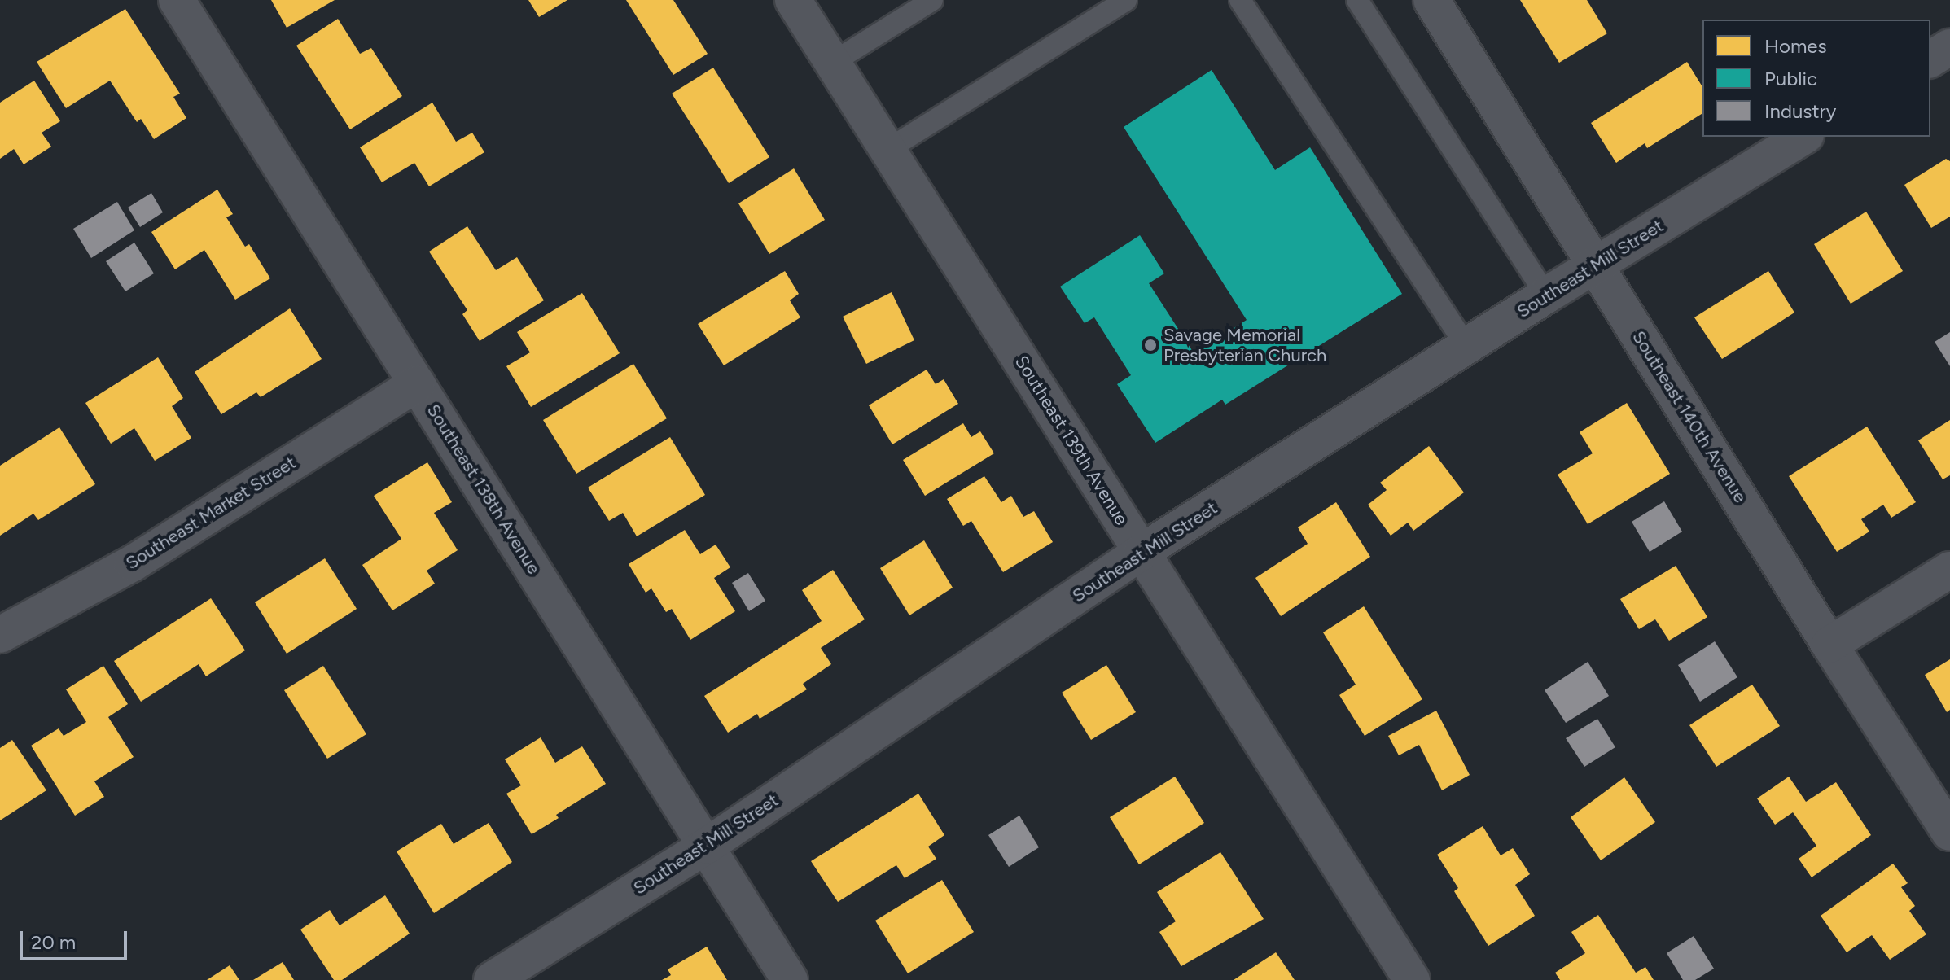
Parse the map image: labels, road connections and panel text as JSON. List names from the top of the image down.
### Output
{
  "streets": {
    "street": [
      "Southeast Mill Street",
      "Southeast 140th Avenue",
      "Southeast 139th Avenue",
      "Southeast 138th Avenue",
      "Southeast Market Street"
    ]
  },
  "crossings": [
    ["Southeast Mill Street", "Southeast 140th Avenue"],
    ["Southeast Mill Street", "Southeast 139th Avenue"],
    ["Southeast Mill Street", "Southeast 138th Avenue"],
    ["Southeast 138th Avenue", "Southeast Market Street"]
  ],
  "places": ["Savage Memorial Presbyterian Church"],
  "legend": ["Homes", "Public", "Industry"],
  "scale_bar": "20 m"
}
